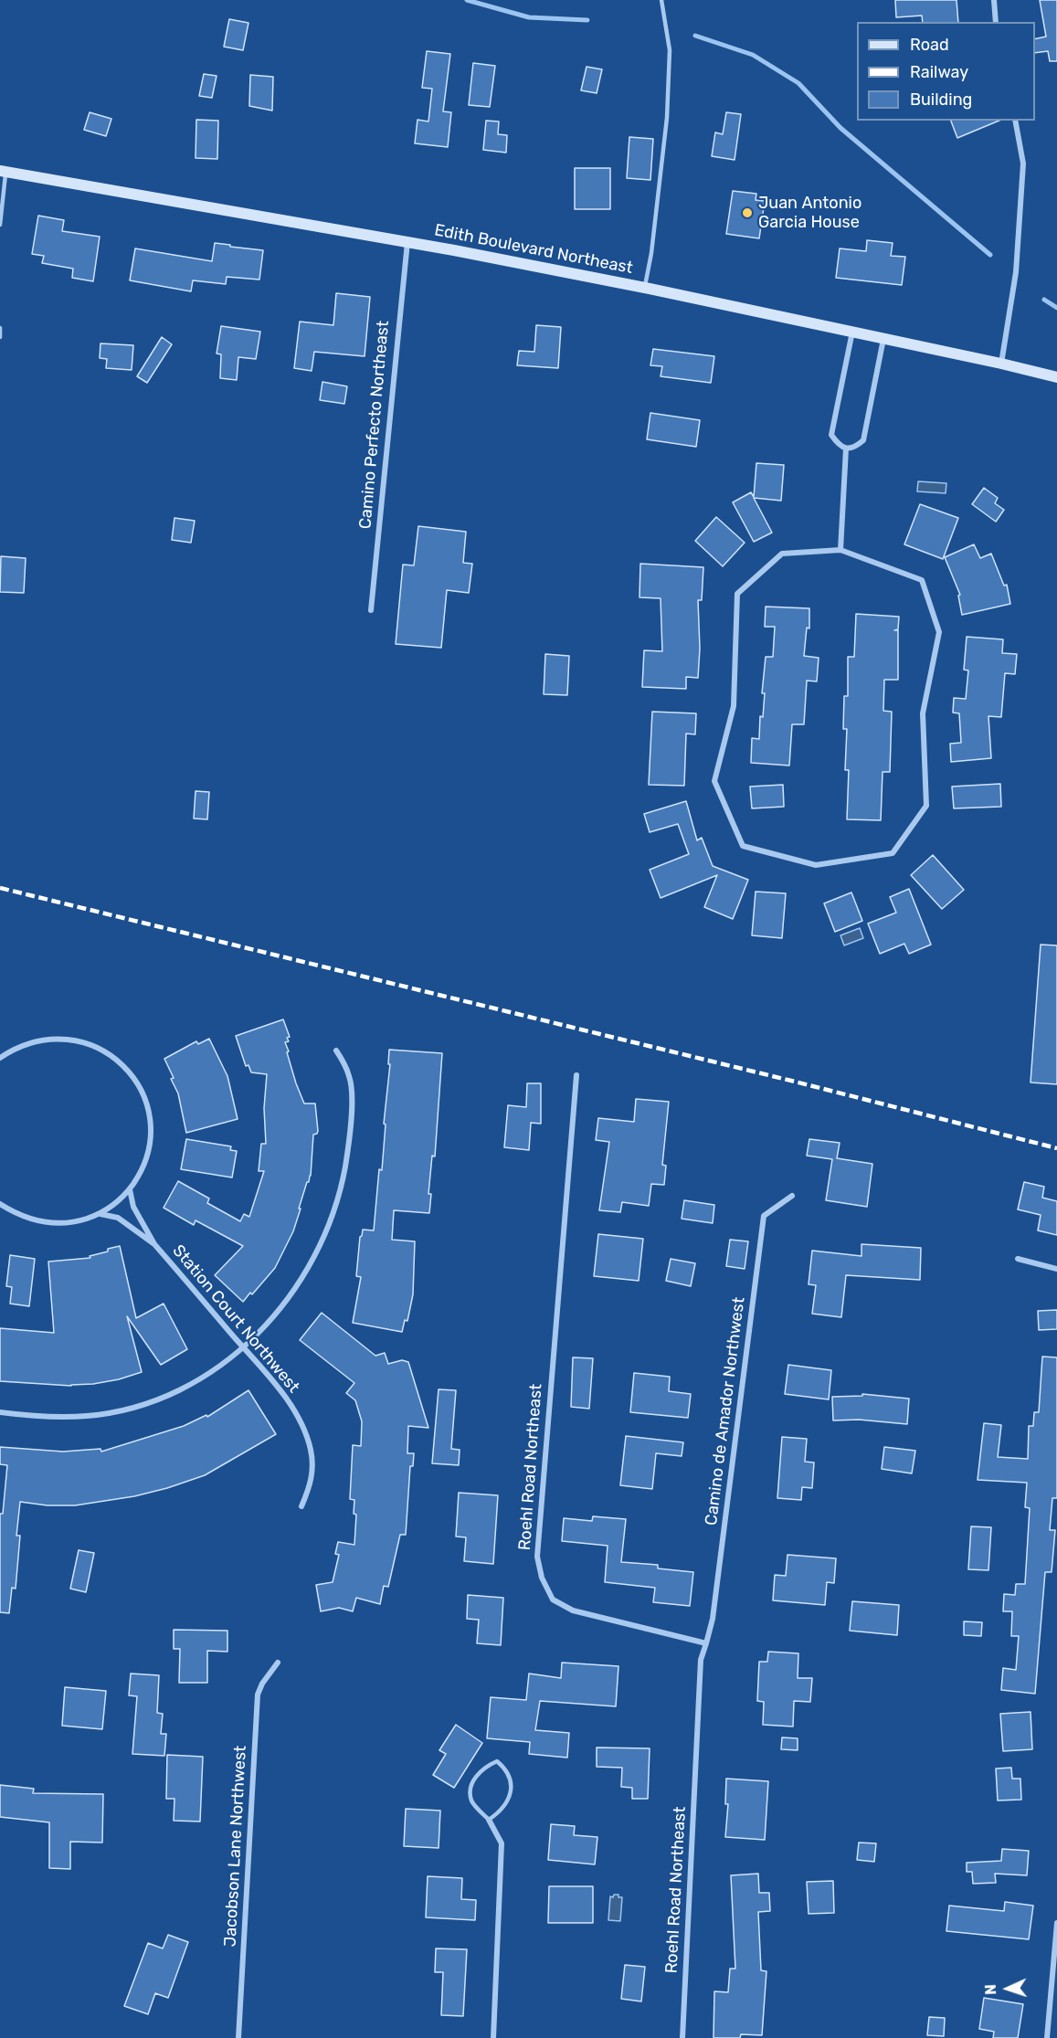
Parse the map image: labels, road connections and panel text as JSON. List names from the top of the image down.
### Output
{
  "streets": {
    "street": [
      "Edith Boulevard Northeast",
      "Camino Perfecto Northeast",
      "Station Court Northwest",
      "Camino de Amador Northwest",
      "Roehl Road Northeast",
      "Jacobson Lane Northwest"
    ]
  },
  "crossings": [
    ["Edith Boulevard Northeast", "Camino Perfecto Northeast"],
    ["Camino de Amador Northwest", "Roehl Road Northeast"]
  ],
  "places": ["Juan Antonio Garcia House"],
  "legend": ["Road", "Railway", "Building"],
  "north": "left"
}
